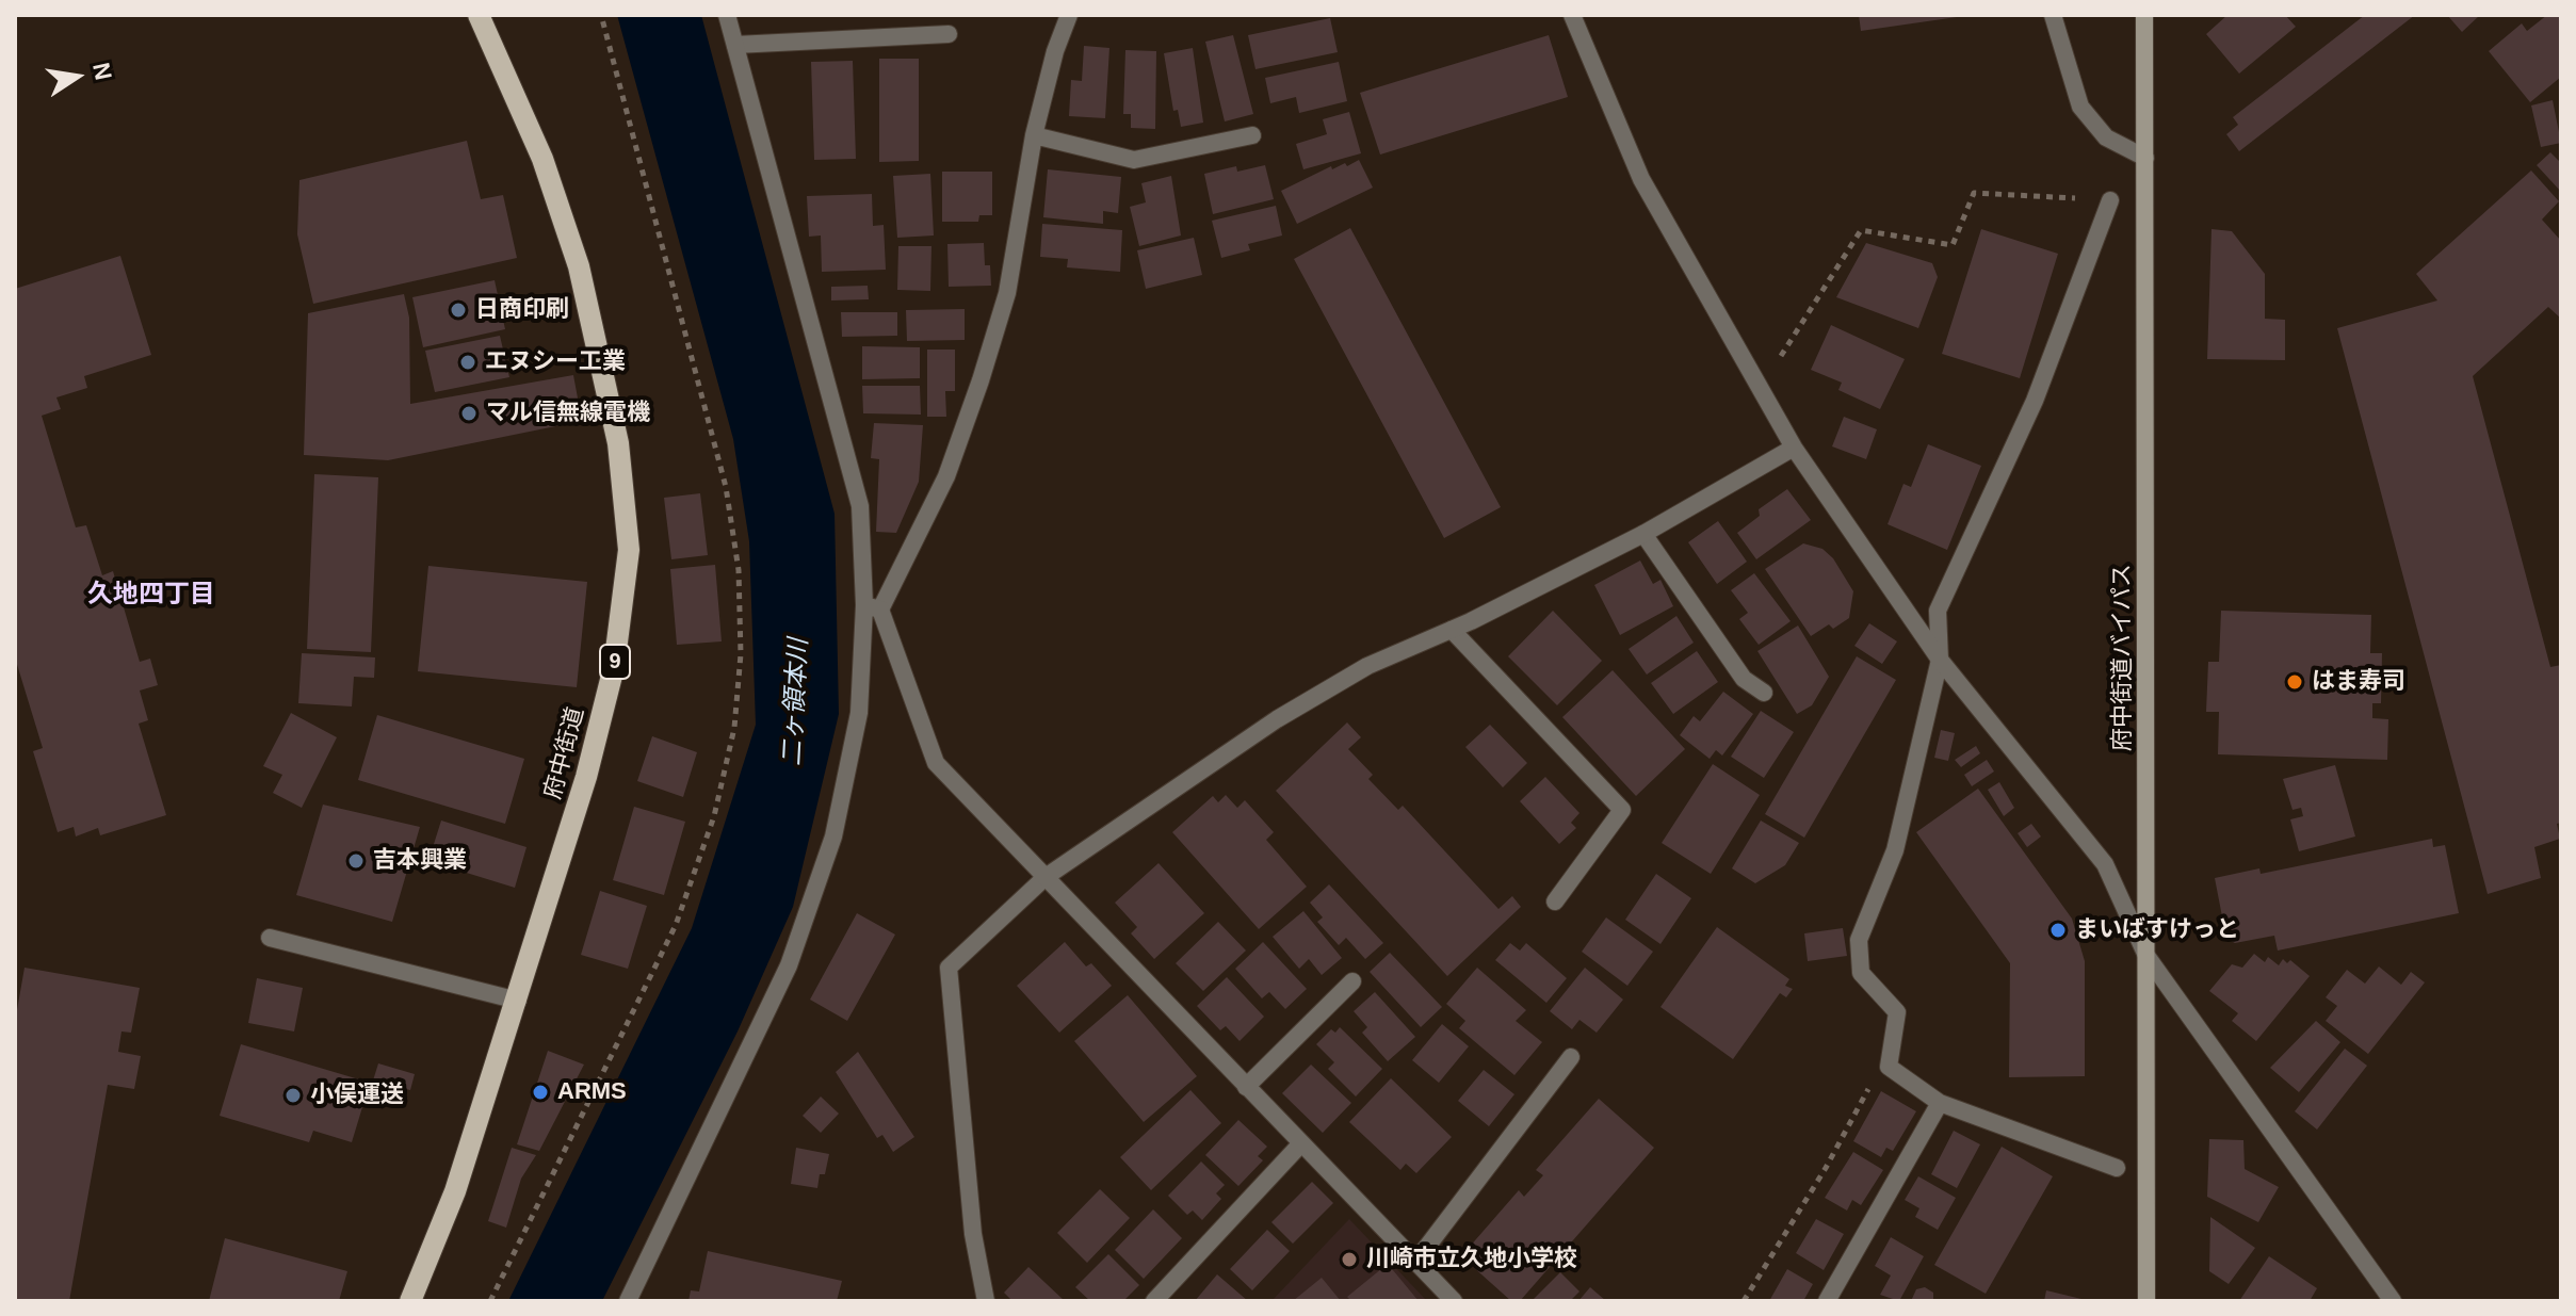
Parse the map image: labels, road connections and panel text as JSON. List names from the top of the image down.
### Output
{
  "streets": {
    "main road": ["9", "府中街道"],
    "street": ["府中街道バイパス"]
  },
  "districts": ["久地四丁目"],
  "water": ["二ヶ領本川"],
  "places": [
    "日商印刷",
    "エヌシー工業",
    "マル信無線電機",
    "はま寿司",
    "吉本興業",
    "まいばすけっと",
    "ARMS",
    "小俣運送",
    "川崎市立久地小学校"
  ],
  "north": "right"
}
